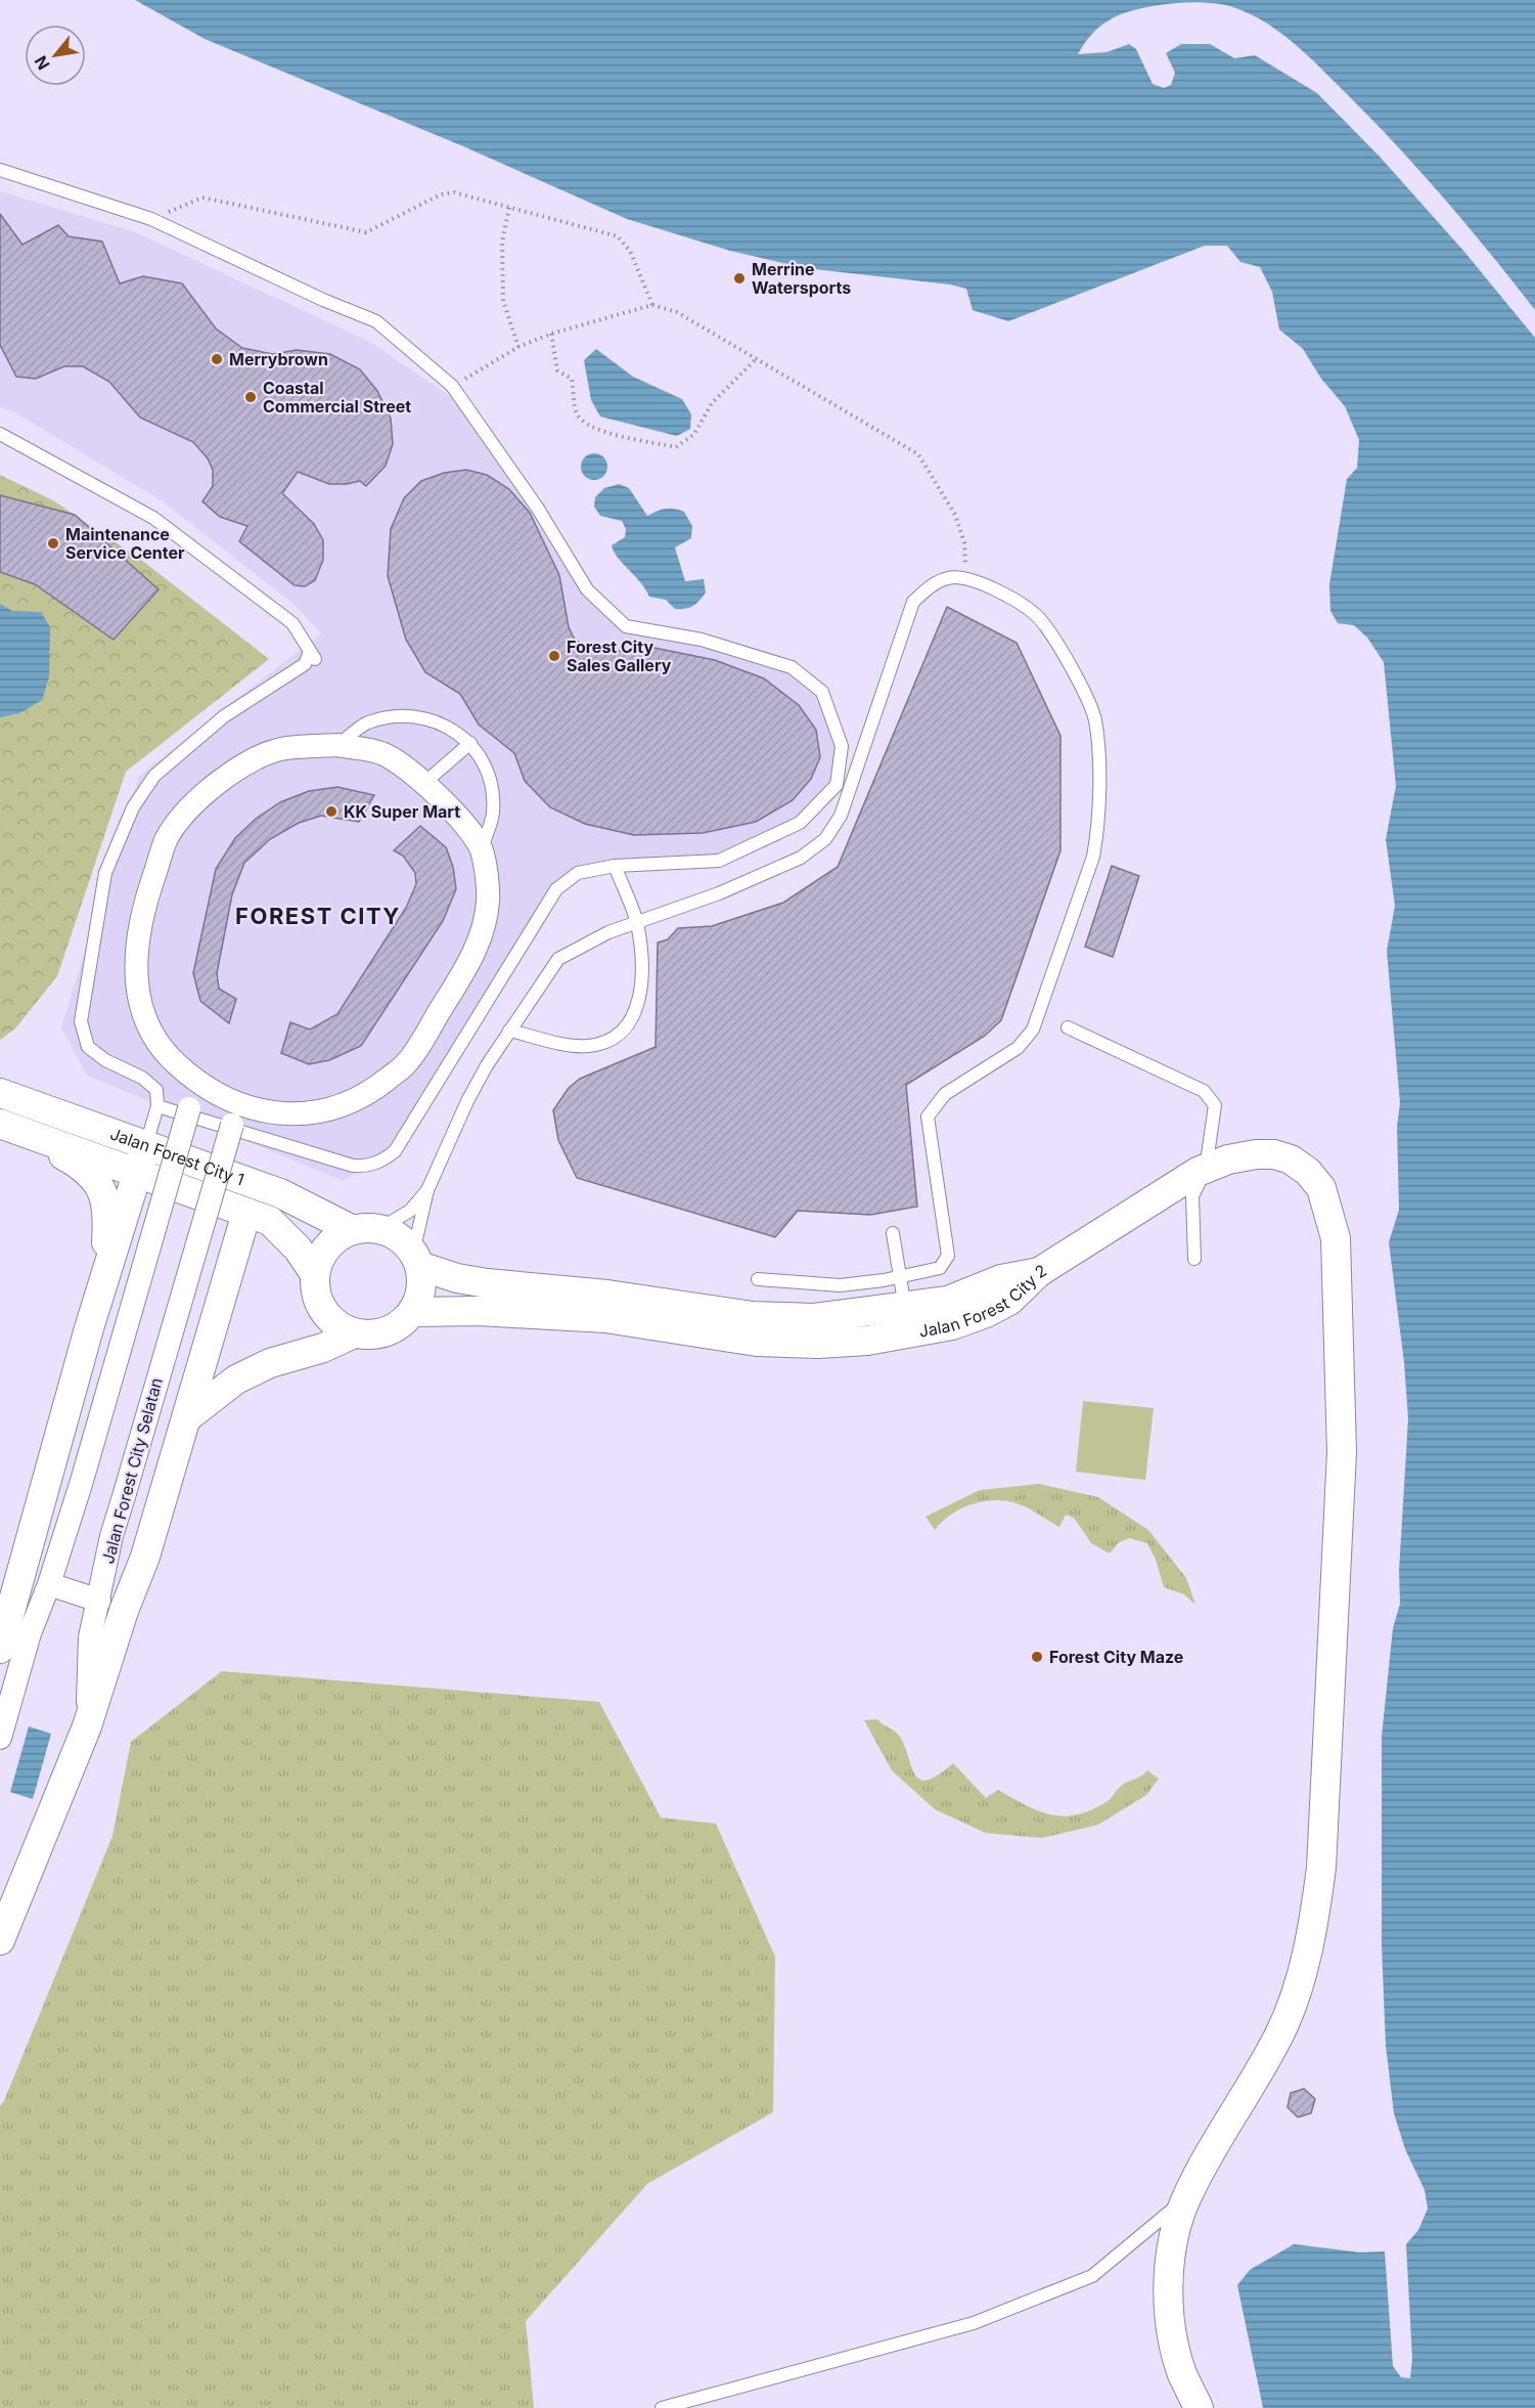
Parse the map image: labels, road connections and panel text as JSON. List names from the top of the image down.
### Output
{
  "streets": {
    "street": ["Jalan Forest City 1", "Jalan Forest City 2", "Jalan Forest City Selatan"]
  },
  "crossings": [
    ["Jalan Forest City 1", "Jalan Forest City 2"]
  ],
  "districts": ["FOREST CITY"],
  "places": [
    "Merrine Watersports",
    "Merrybrown",
    "Coastal Commercial Street",
    "Maintenance Service Center",
    "Forest City Sales Gallery",
    "KK Super Mart",
    "Forest City Maze"
  ],
  "north": "bottom left"
}
